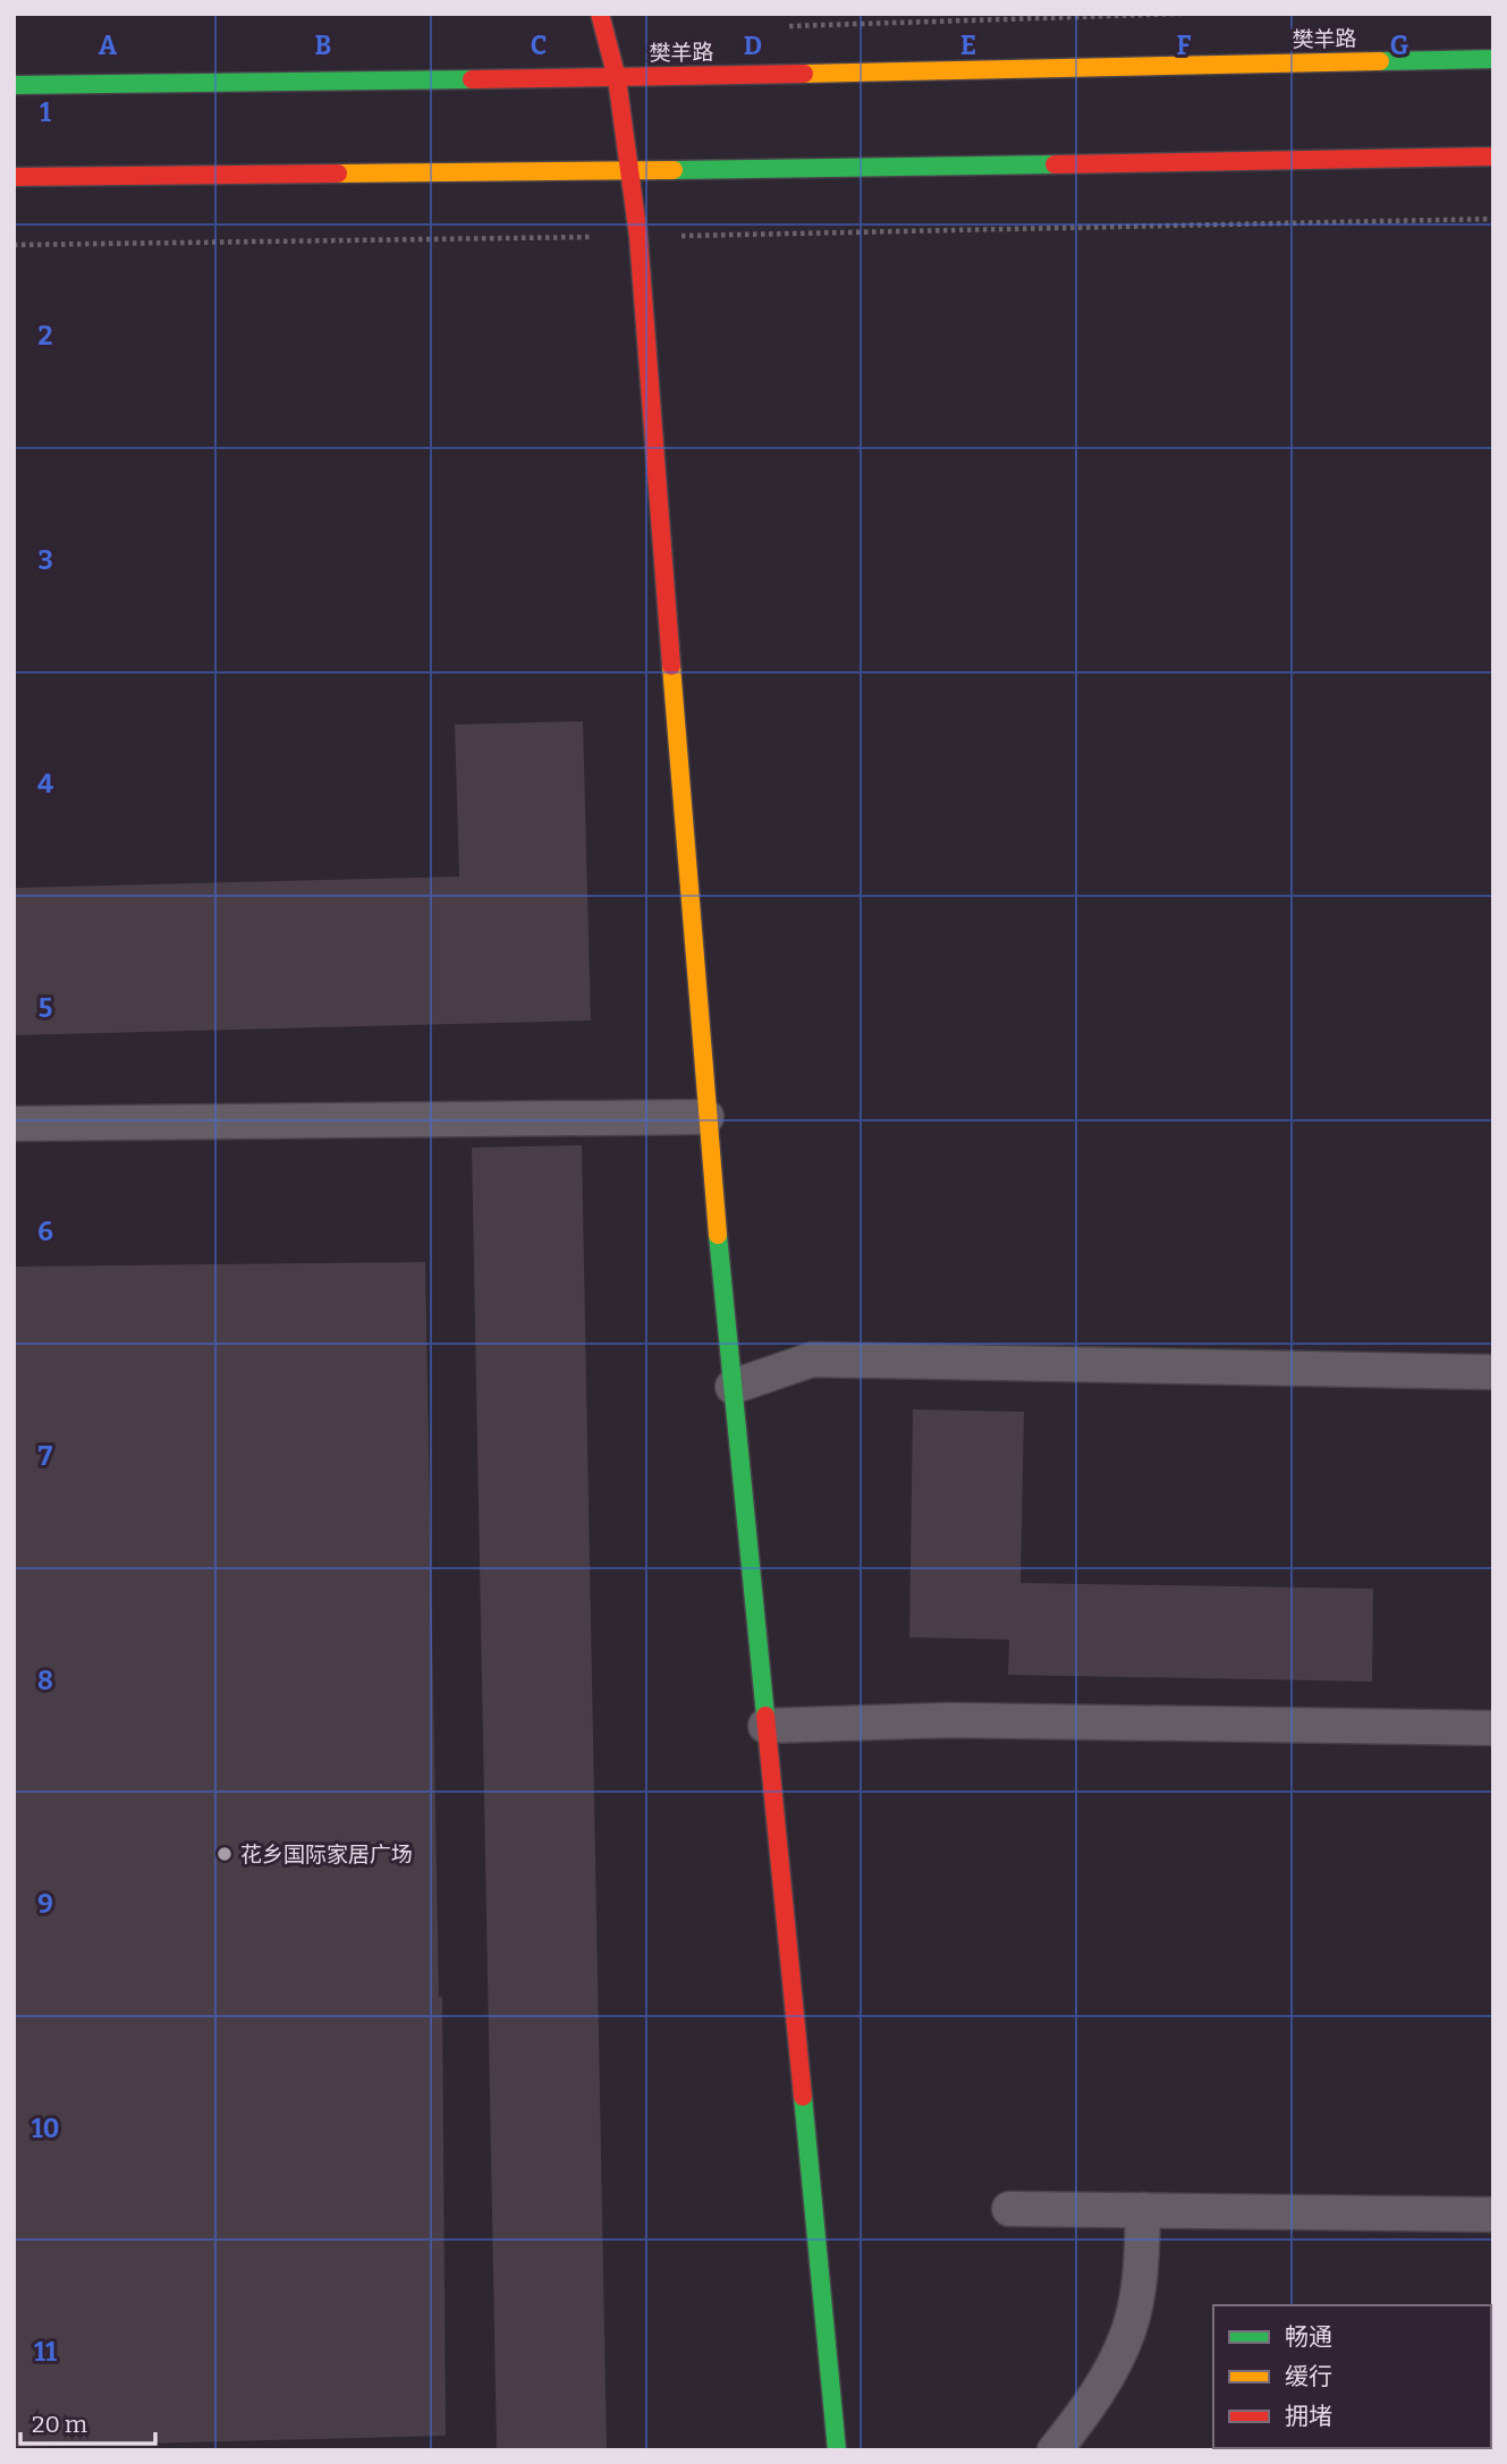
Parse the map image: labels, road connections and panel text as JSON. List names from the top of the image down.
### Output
{
  "streets": {
    "main road": ["樊羊路"]
  },
  "places": ["花乡国际家居广场"],
  "legend": ["畅通", "缓行", "拥堵"],
  "scale_bar": "20 m",
  "grid": {
    "columns": [
      "A",
      "B",
      "C",
      "D",
      "E",
      "F",
      "G"
    ],
    "rows": [
      "1",
      "2",
      "3",
      "4",
      "5",
      "6",
      "7",
      "8",
      "9",
      "10",
      "11"
    ]
  }
}
